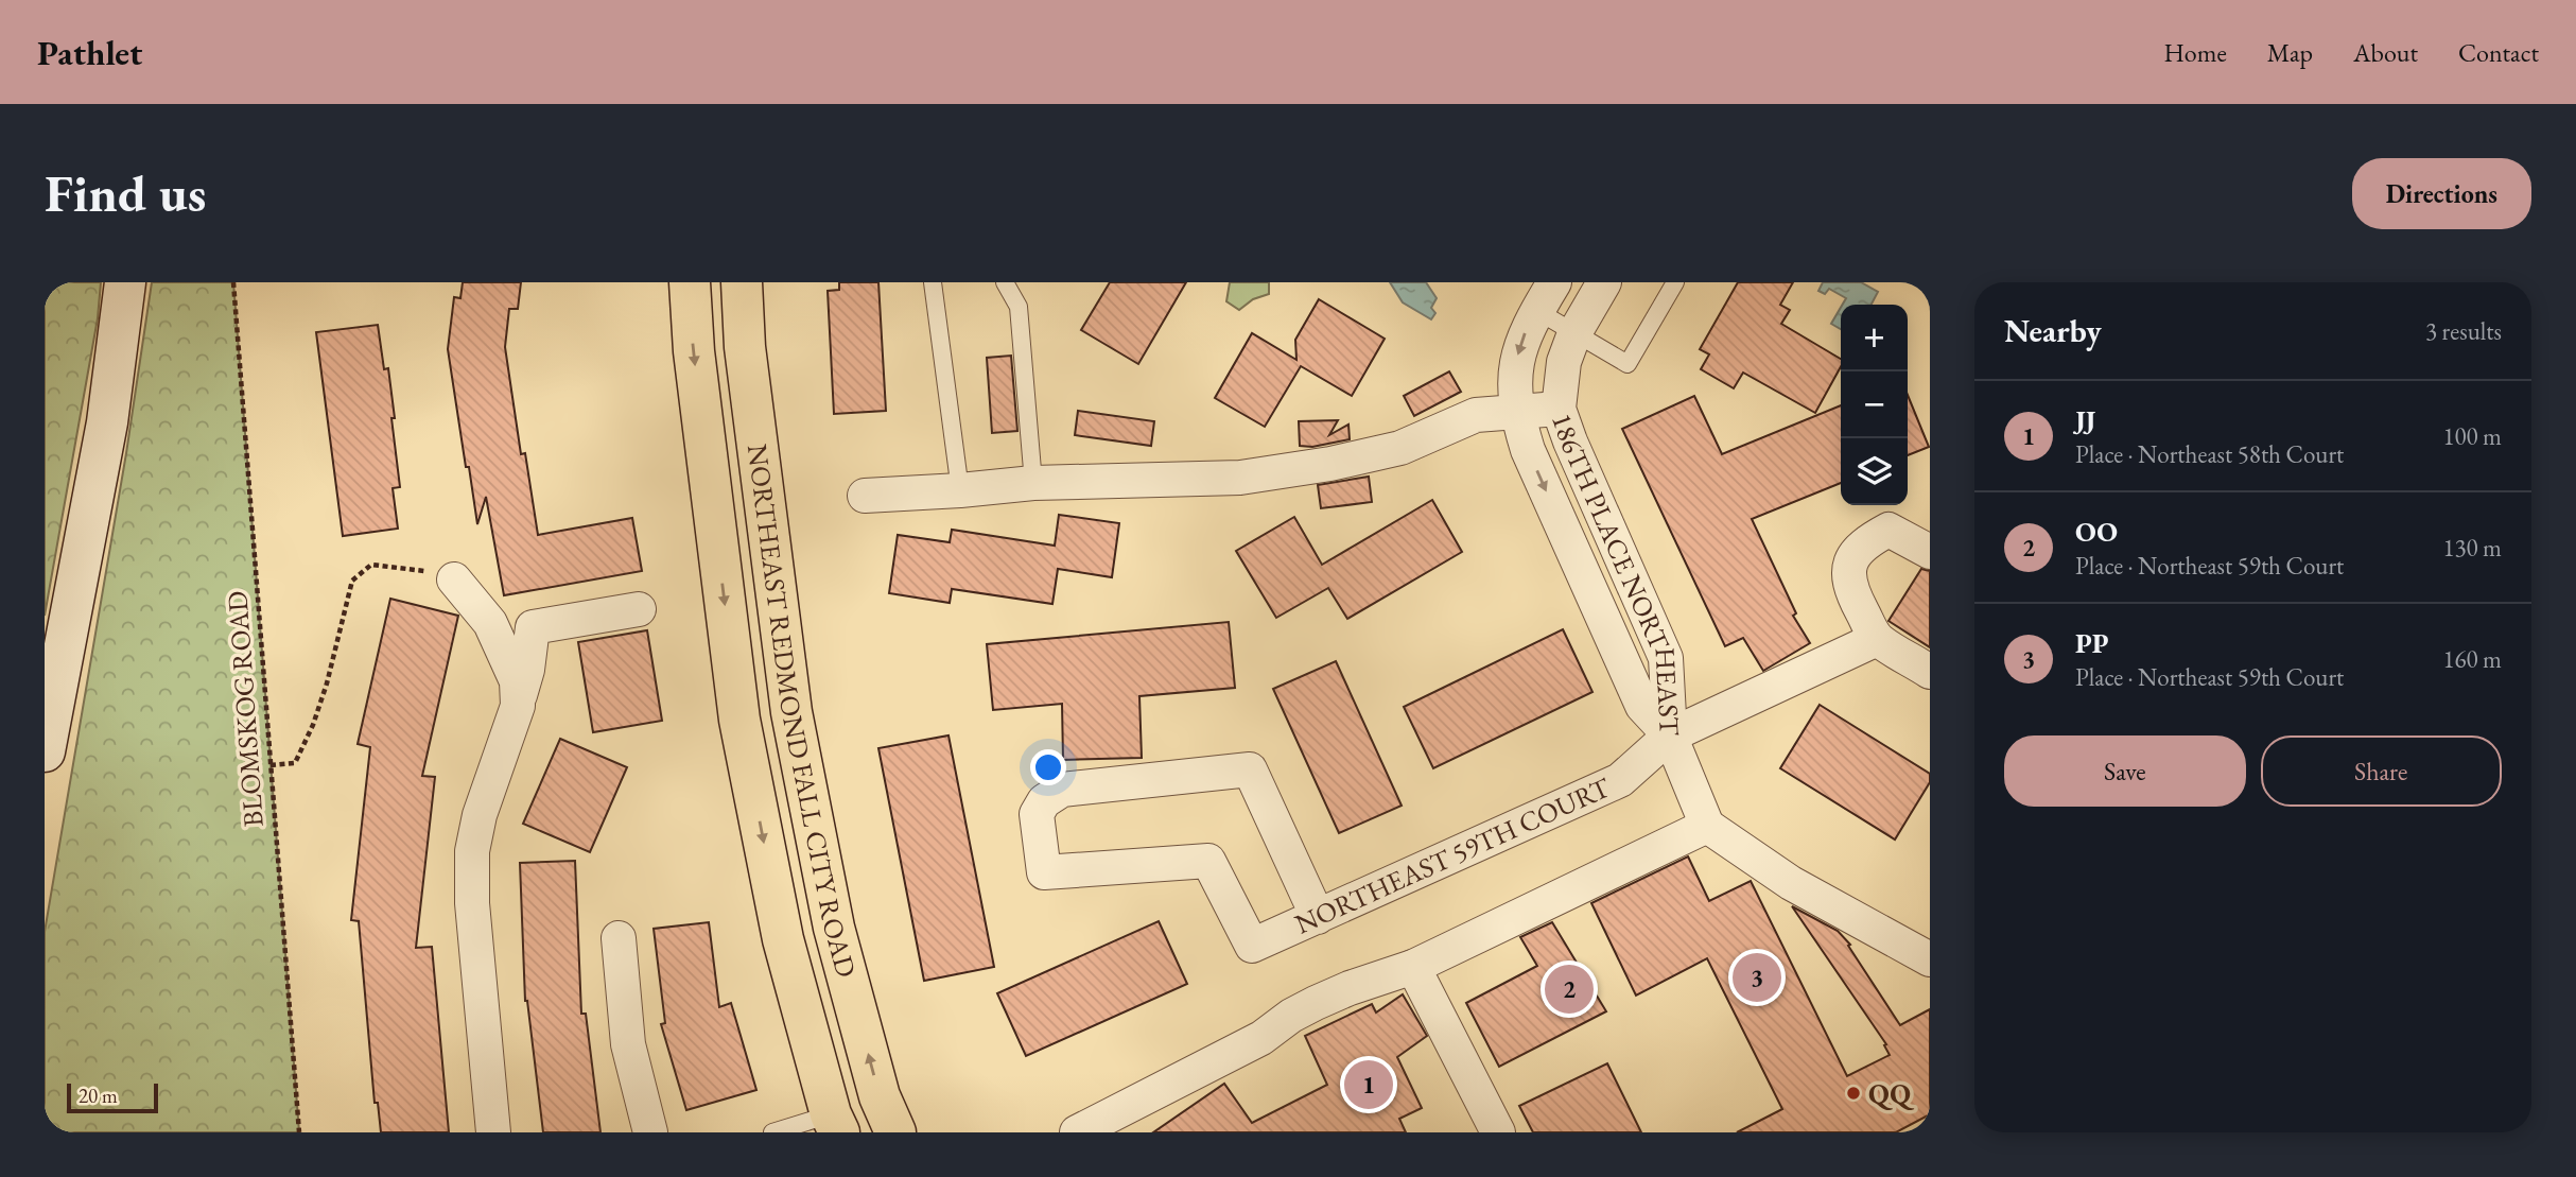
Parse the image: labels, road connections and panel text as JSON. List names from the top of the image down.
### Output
{
  "streets": {
    "main road": ["NORTHEAST REDMOND FALL CITY ROAD"],
    "street": ["186TH PLACE NORTHEAST", "NORTHEAST 59TH COURT"],
    "path": ["BLOMSKOG ROAD"]
  },
  "crossings": [
    ["186TH PLACE NORTHEAST", "NORTHEAST 59TH COURT"]
  ],
  "places": ["QQ"],
  "scale_bar": "20 m",
  "page": {
    "header": "Pathlet",
    "nav": [
      "Home",
      "Map",
      "About",
      "Contact"
    ],
    "buttons": [
      "Directions",
      ["Save", "Share"]
    ],
    "title": "Find us",
    "heading": ["Nearby", "3 results"],
    "map_buttons": ["+", "−"],
    "list": [
      {
        "mark": "1",
        "name": "JJ",
        "note": "Place · Northeast 58th Court",
        "value": "100 m"
      },
      {
        "mark": "2",
        "name": "OO",
        "note": "Place · Northeast 59th Court",
        "value": "130 m"
      },
      {
        "mark": "3",
        "name": "PP",
        "note": "Place · Northeast 59th Court",
        "value": "160 m"
      }
    ],
    "pins": ["3", "2", "1"],
    "scale": "20 m"
  }
}
